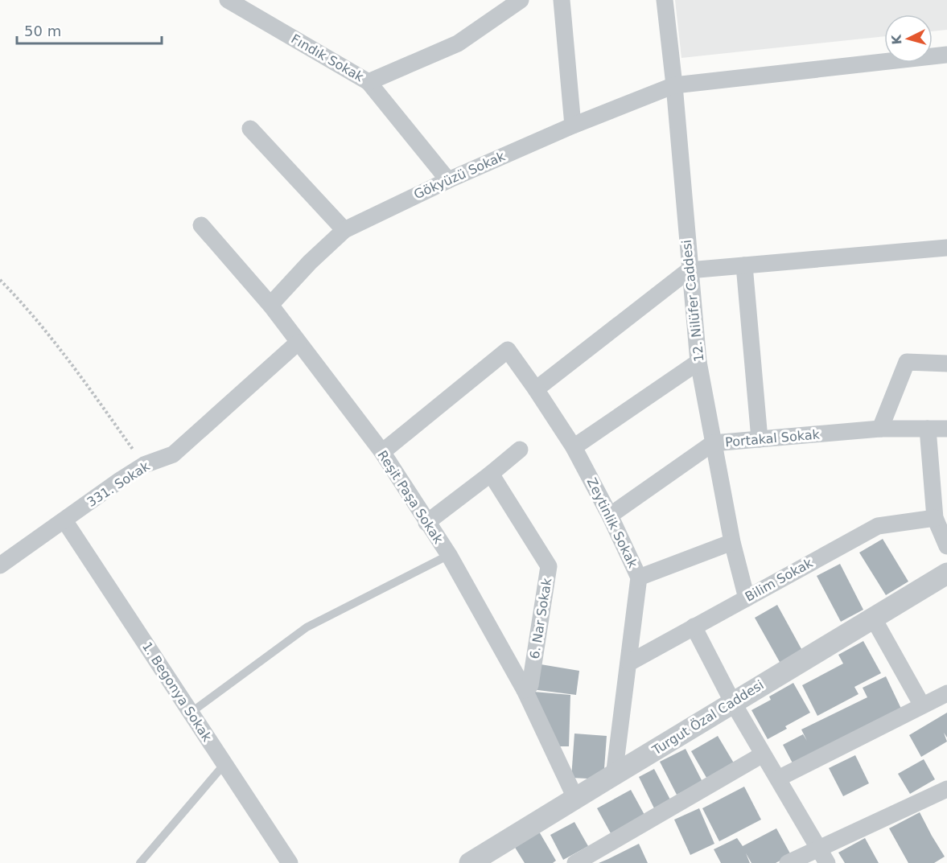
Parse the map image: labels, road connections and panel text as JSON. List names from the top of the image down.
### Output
{
  "streets": {
    "street": [
      "Fındık Sokak",
      "Gökyüzü Sokak",
      "12. Nilüfer Caddesi",
      "Portakal Sokak",
      "331. Sokak",
      "Reşit Paşa Sokak",
      "Zeytinlik Sokak",
      "Bilim Sokak",
      "6. Nar Sokak",
      "1. Begonya Sokak",
      "Turgut Özal Caddesi"
    ]
  },
  "crossings": [
    ["Fındık Sokak", "Gökyüzü Sokak"],
    ["Gökyüzü Sokak", "12. Nilüfer Caddesi"],
    ["Gökyüzü Sokak", "Reşit Paşa Sokak"],
    ["12. Nilüfer Caddesi", "Portakal Sokak"],
    ["12. Nilüfer Caddesi", "Bilim Sokak"],
    ["Portakal Sokak", "Zeytinlik Sokak"],
    ["331. Sokak", "Reşit Paşa Sokak"],
    ["331. Sokak", "1. Begonya Sokak"],
    ["Reşit Paşa Sokak", "Zeytinlik Sokak"],
    ["Reşit Paşa Sokak", "6. Nar Sokak"],
    ["Reşit Paşa Sokak", "Turgut Özal Caddesi"],
    ["Zeytinlik Sokak", "Bilim Sokak"],
    ["Zeytinlik Sokak", "Turgut Özal Caddesi"]
  ],
  "scale_bar": "50 m",
  "north": "left"
}
